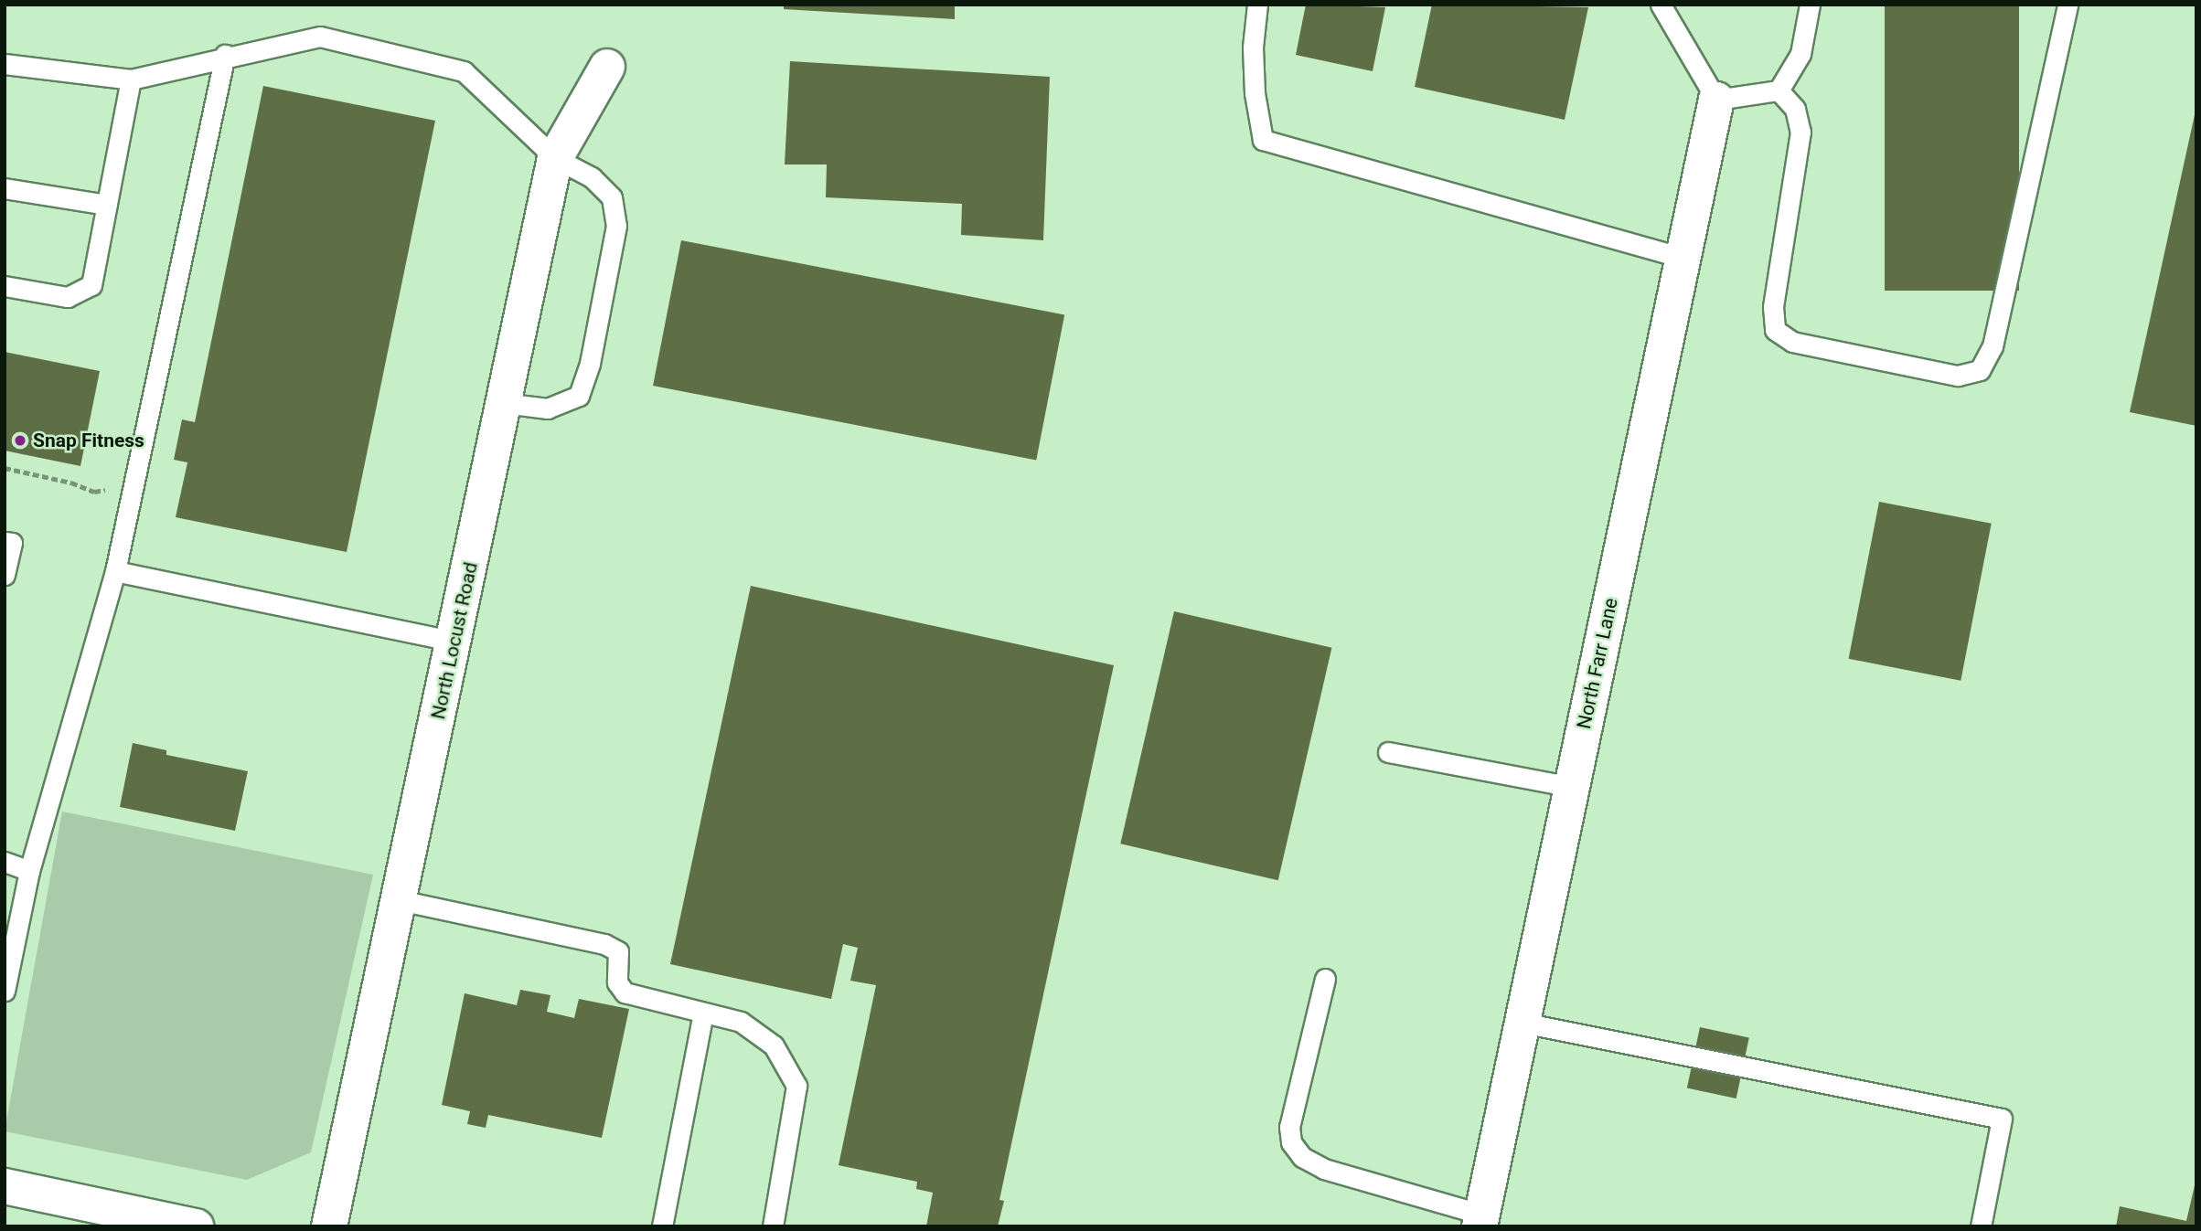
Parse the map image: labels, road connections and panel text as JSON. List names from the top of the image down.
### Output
{
  "streets": {
    "street": ["North Locust Road", "North Farr Lane"]
  },
  "places": ["Snap Fitness"]
}
